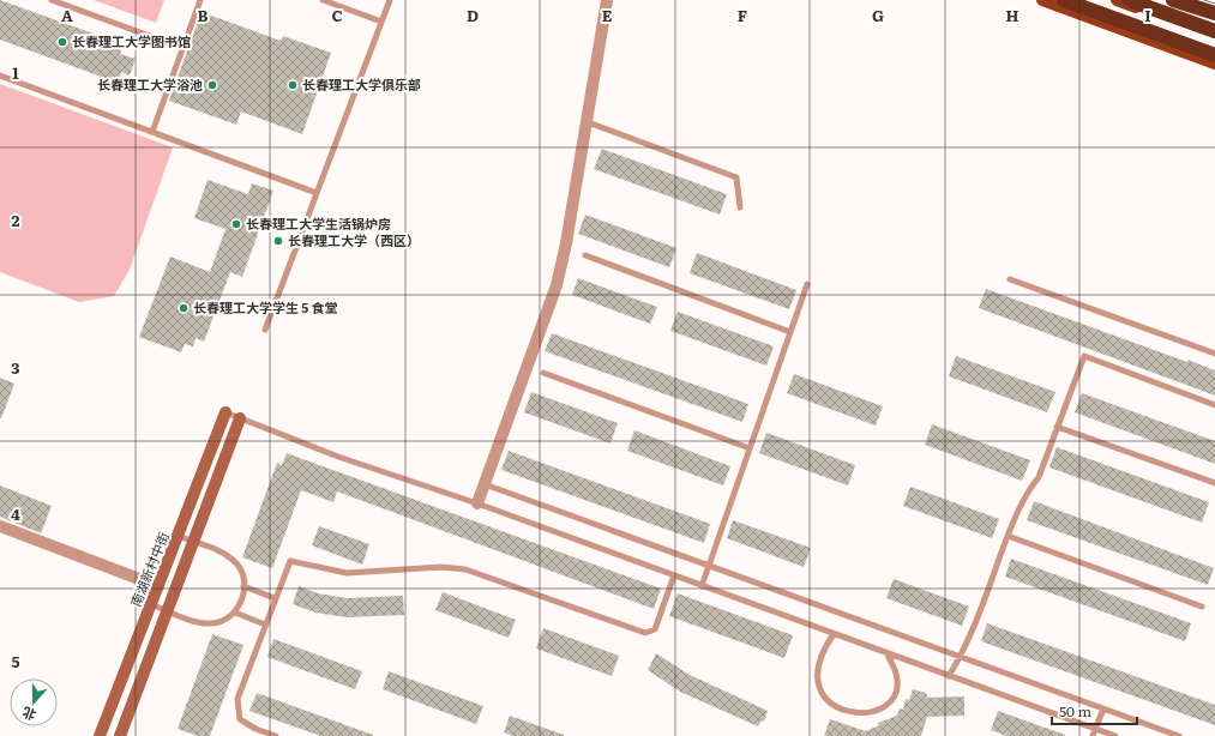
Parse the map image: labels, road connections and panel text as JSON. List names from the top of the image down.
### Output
{
  "streets": {
    "street": ["南湖新村中街"]
  },
  "places": [
    "长春理工大学图书馆",
    "长春理工大学浴池",
    "长春理工大学俱乐部",
    "长春理工大学生活锅炉房",
    "长春理工大学（西区）",
    "长春理工大学学生 5 食堂"
  ],
  "scale_bar": "50 m",
  "north": "bottom",
  "grid": {
    "columns": [
      "A",
      "B",
      "C",
      "D",
      "E",
      "F",
      "G",
      "H",
      "I"
    ],
    "rows": [
      "1",
      "2",
      "3",
      "4",
      "5"
    ]
  }
}
